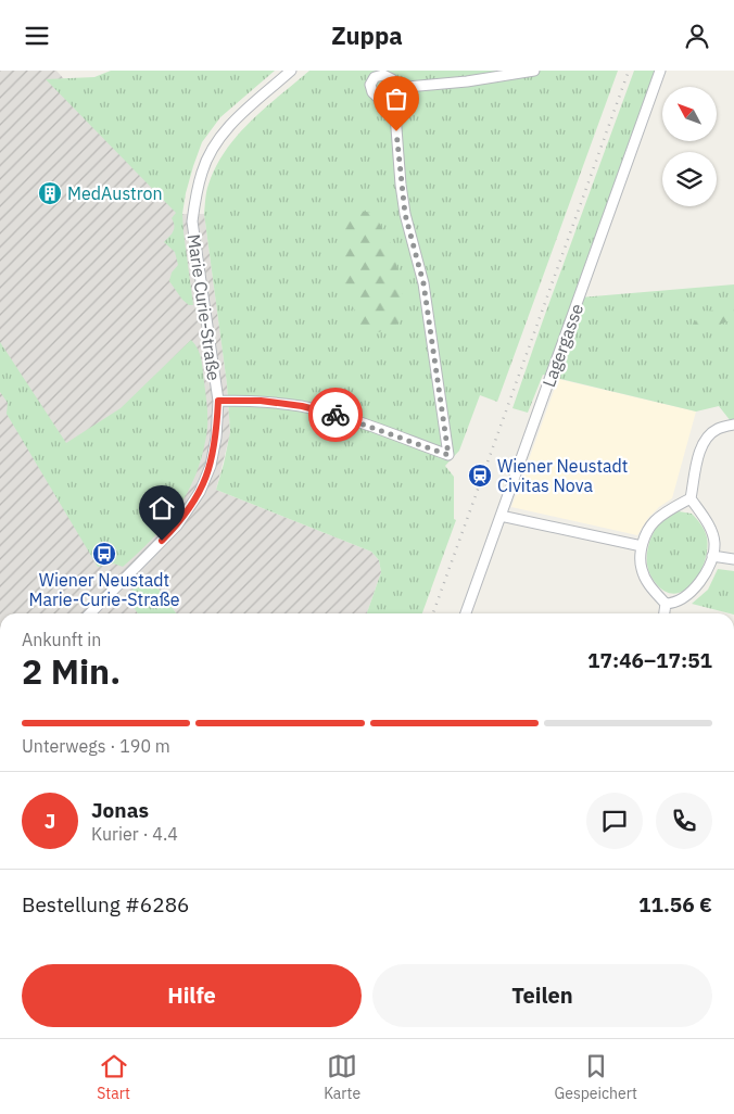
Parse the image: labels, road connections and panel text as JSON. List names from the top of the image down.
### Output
{
  "streets": {
    "street": ["Marie Curie-Straße", "Lagergasse"]
  },
  "places": {
    "building": ["MedAustron"],
    "station": ["Wiener Neustadt Civitas Nova"],
    "bus stop": ["Wiener Neustadt Marie-Curie-Straße"]
  },
  "north": "top left",
  "page": {
    "header": "Zuppa",
    "heading": ["2 Min.", "Ankunft in", "17:46–17:51"],
    "panel": [
      "Jonas",
      "Kurier · 4.4",
      "Bestellung #6286",
      "11.56 €"
    ],
    "bar": "Unterwegs · 190 m",
    "round": "J",
    "buttons": ["Hilfe", "Teilen"],
    "tabs": ["Start", "Karte", "Gespeichert"]
  }
}
